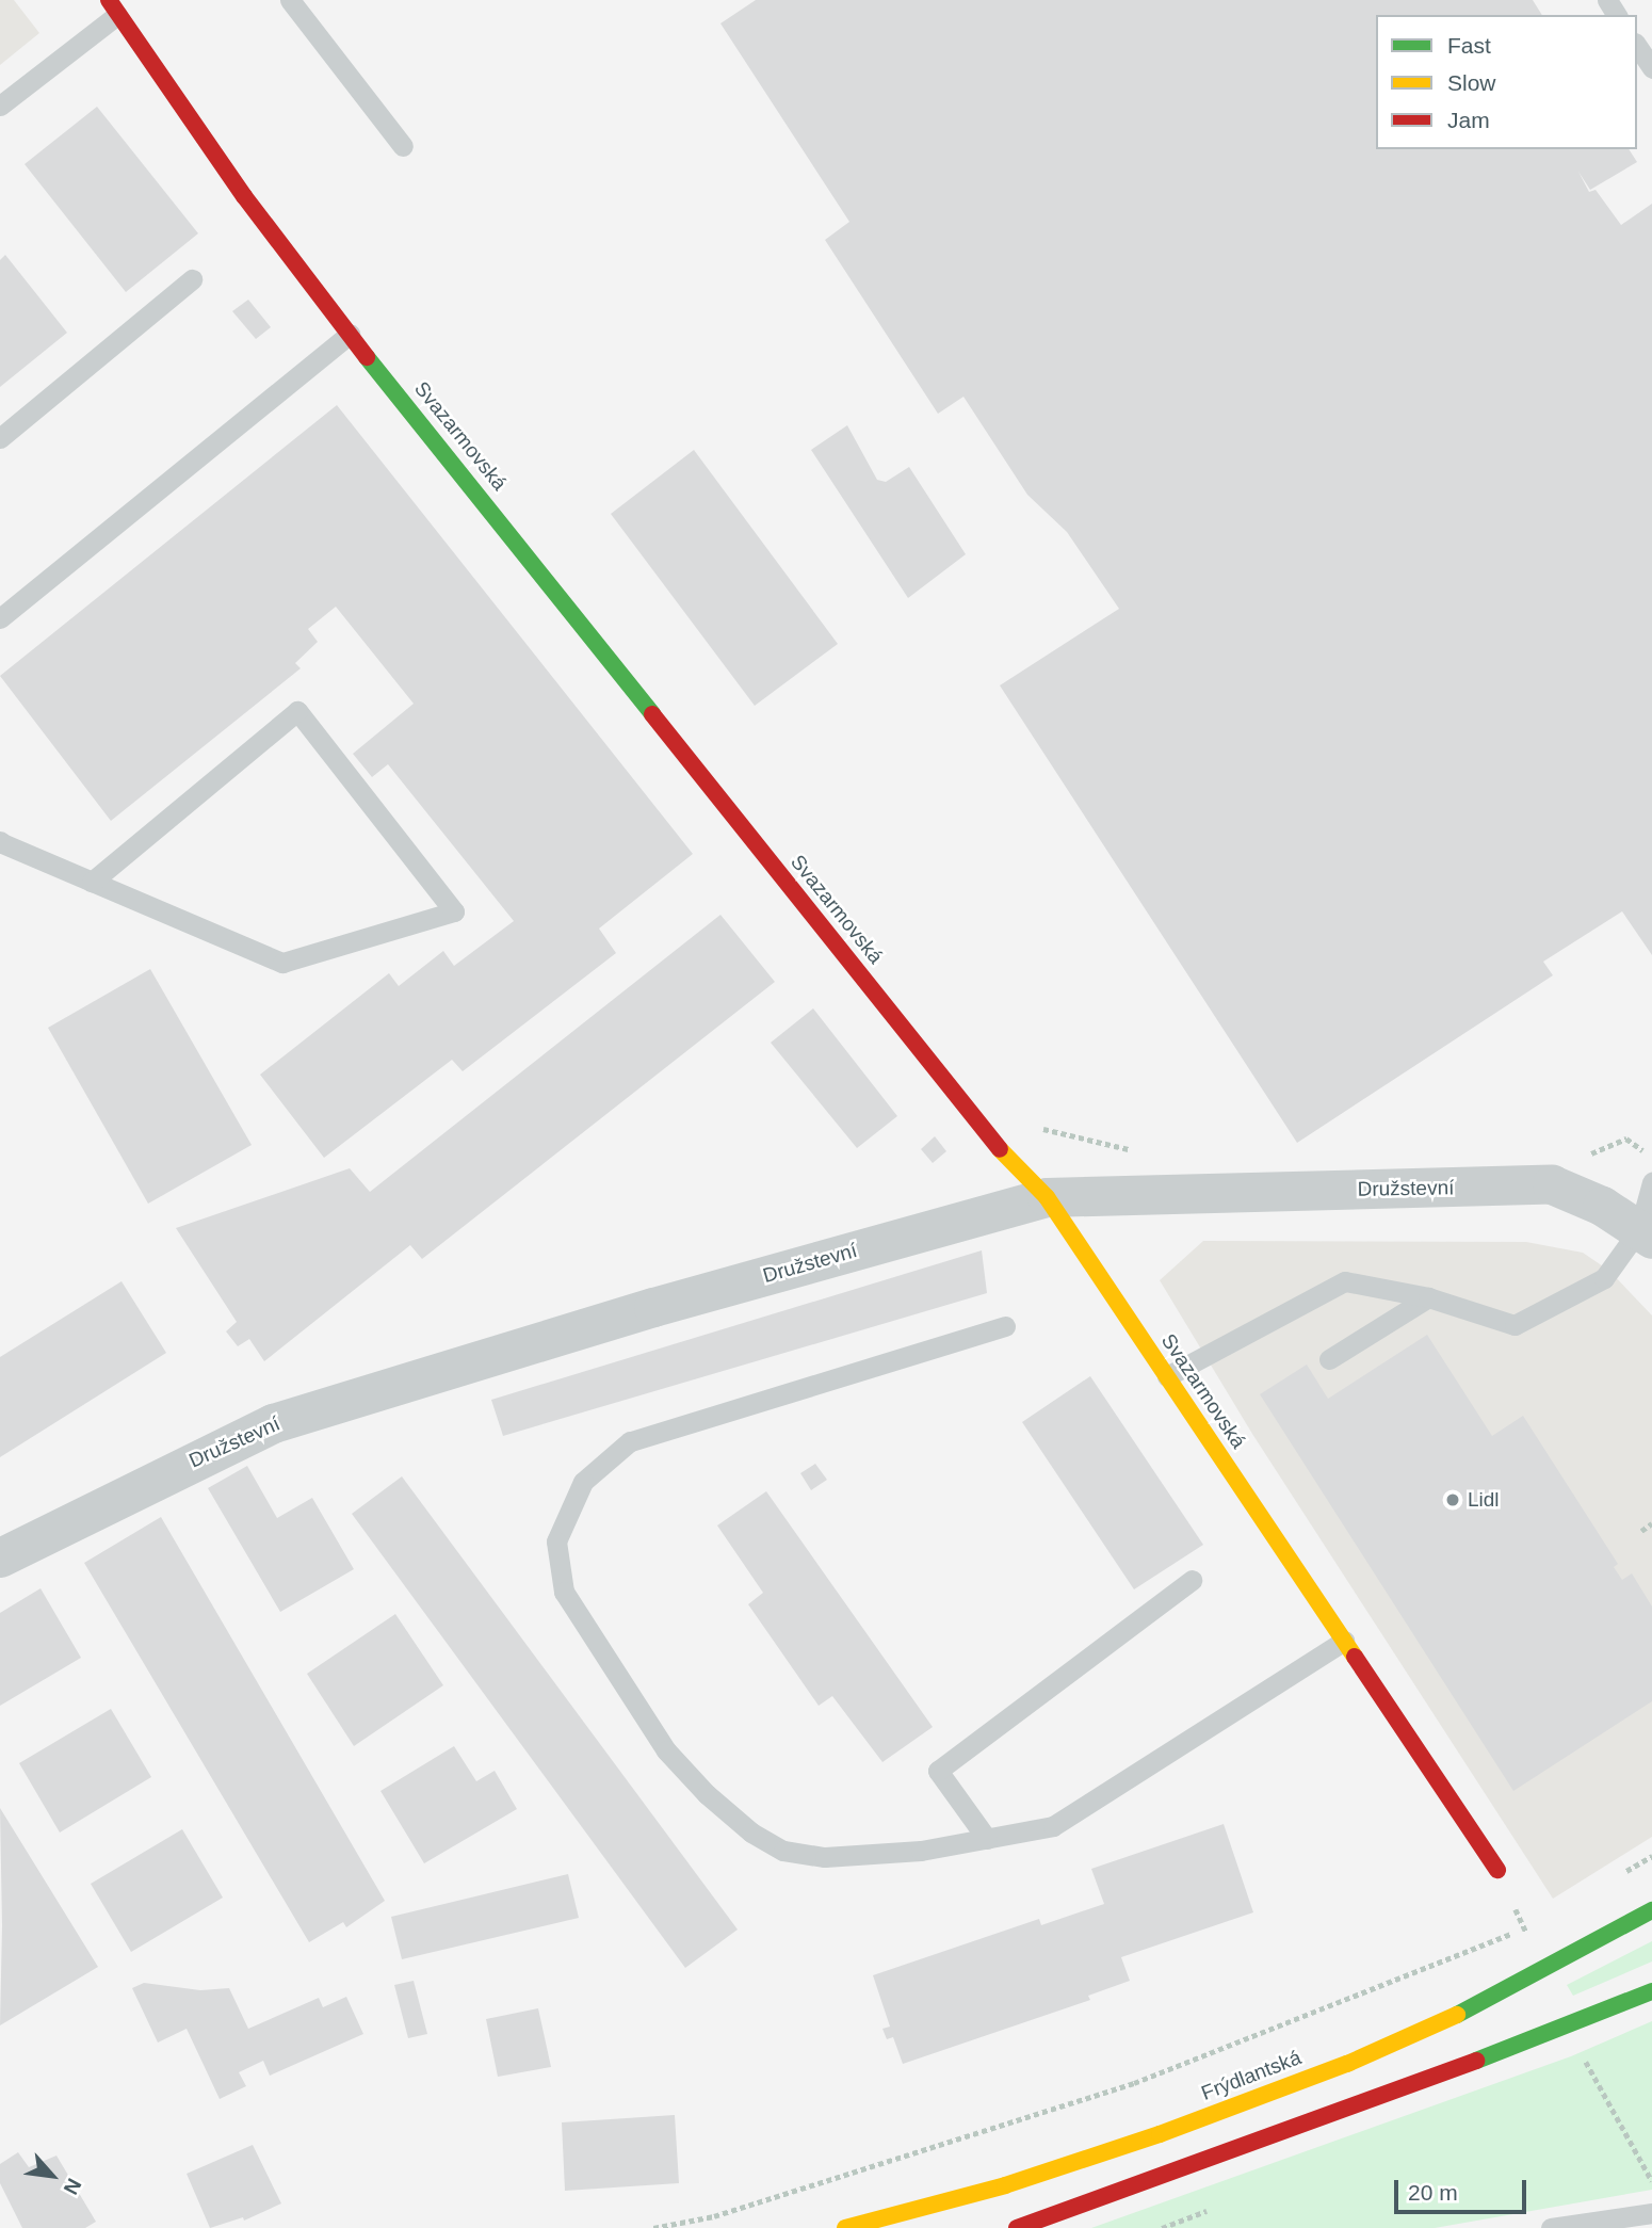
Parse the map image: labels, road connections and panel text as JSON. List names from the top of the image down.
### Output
{
  "streets": {
    "street": ["Svazarmovská", "Družstevní", "Frýdlantská"]
  },
  "crossings": [
    ["Svazarmovská", "Družstevní"]
  ],
  "places": ["Lidl"],
  "legend": ["Fast", "Slow", "Jam"],
  "scale_bar": "20 m",
  "north": "bottom right"
}
